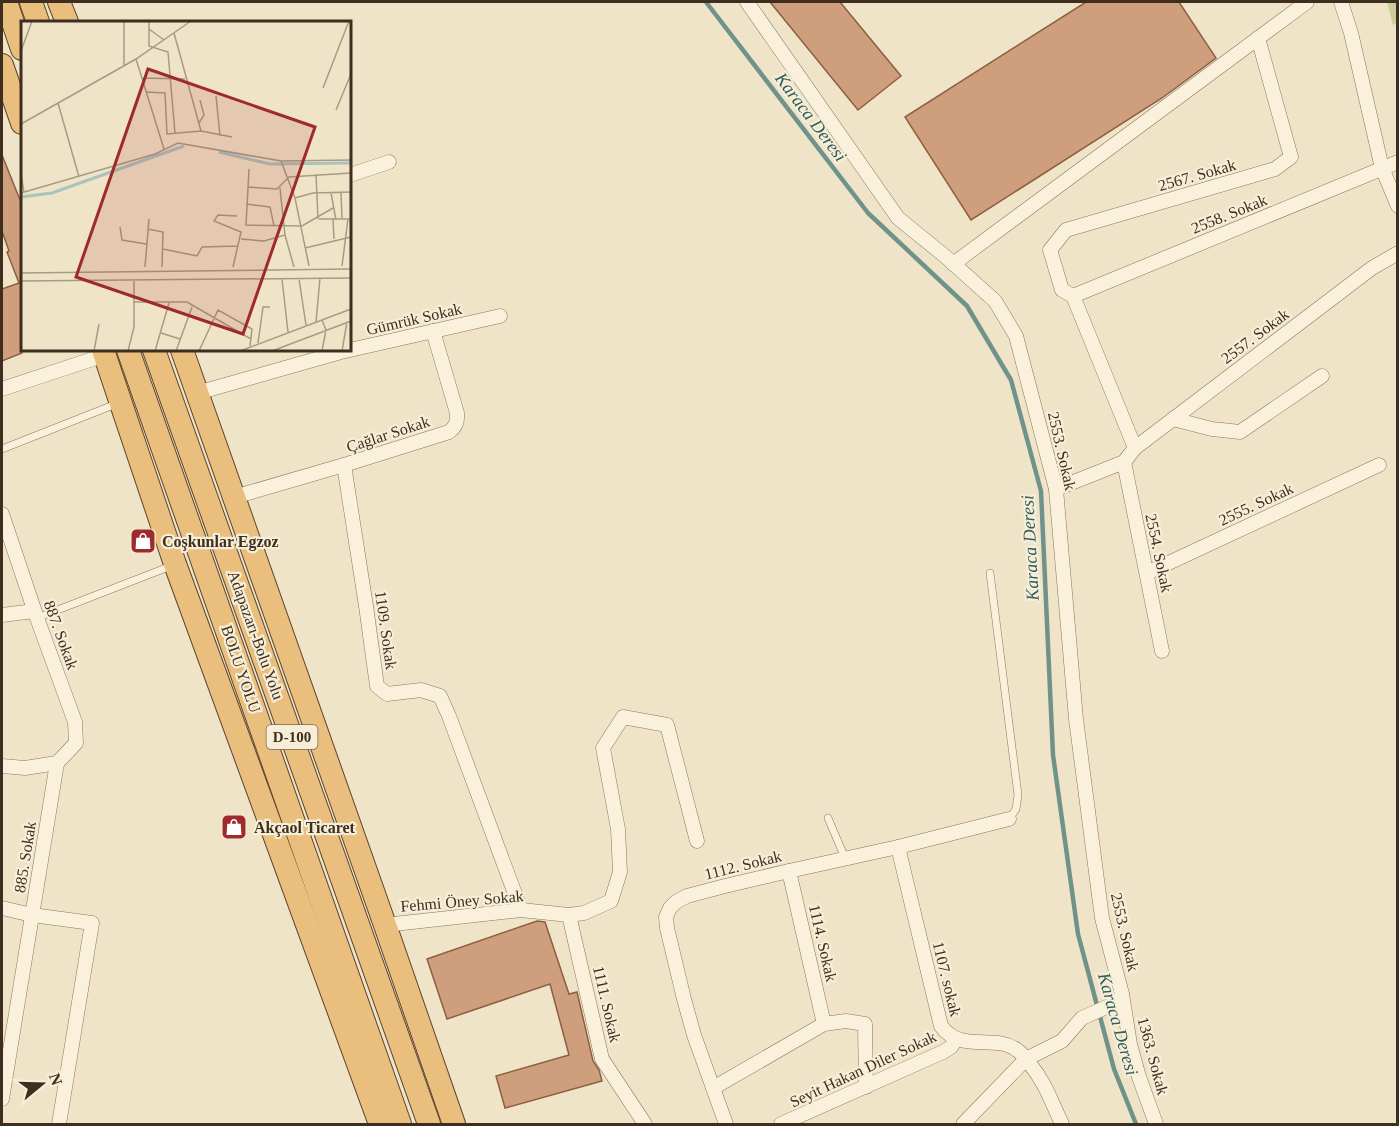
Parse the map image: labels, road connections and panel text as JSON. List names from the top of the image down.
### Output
{
  "streets": {
    "highway": ["Adapazarı-Bolu Yolu", "BOLU YOLU", "D-100"],
    "street": [
      "2567. Sokak",
      "2558. Sokak",
      "Gümrük Sokak",
      "2557. Sokak",
      "Çağlar Sokak",
      "2553. Sokak",
      "2555. Sokak",
      "2554. Sokak",
      "1109. Sokak",
      "887. Sokak",
      "885. Sokak",
      "1112. Sokak",
      "Fehmi Öney Sokak",
      "1114. Sokak",
      "1107. sokak",
      "1111. Sokak",
      "1363. Sokak",
      "Seyit Hakan Diler Sokak"
    ]
  },
  "crossings": [
    ["2567. Sokak", "2558. Sokak"],
    ["Gümrük Sokak", "Çağlar Sokak"],
    ["Çağlar Sokak", "1109. Sokak"],
    ["2553. Sokak", "1363. Sokak"],
    ["2555. Sokak", "2554. Sokak"],
    ["1109. Sokak", "Fehmi Öney Sokak"],
    ["887. Sokak", "885. Sokak"],
    ["1112. Sokak", "1114. Sokak"],
    ["1112. Sokak", "1107. sokak"],
    ["Fehmi Öney Sokak", "1111. Sokak"],
    ["1107. sokak", "Seyit Hakan Diler Sokak"]
  ],
  "water": ["Karaca Deresi"],
  "places": {
    "shop": ["Coşkunlar Egzoz", "Akçaol Ticaret"]
  },
  "north": "right"
}
